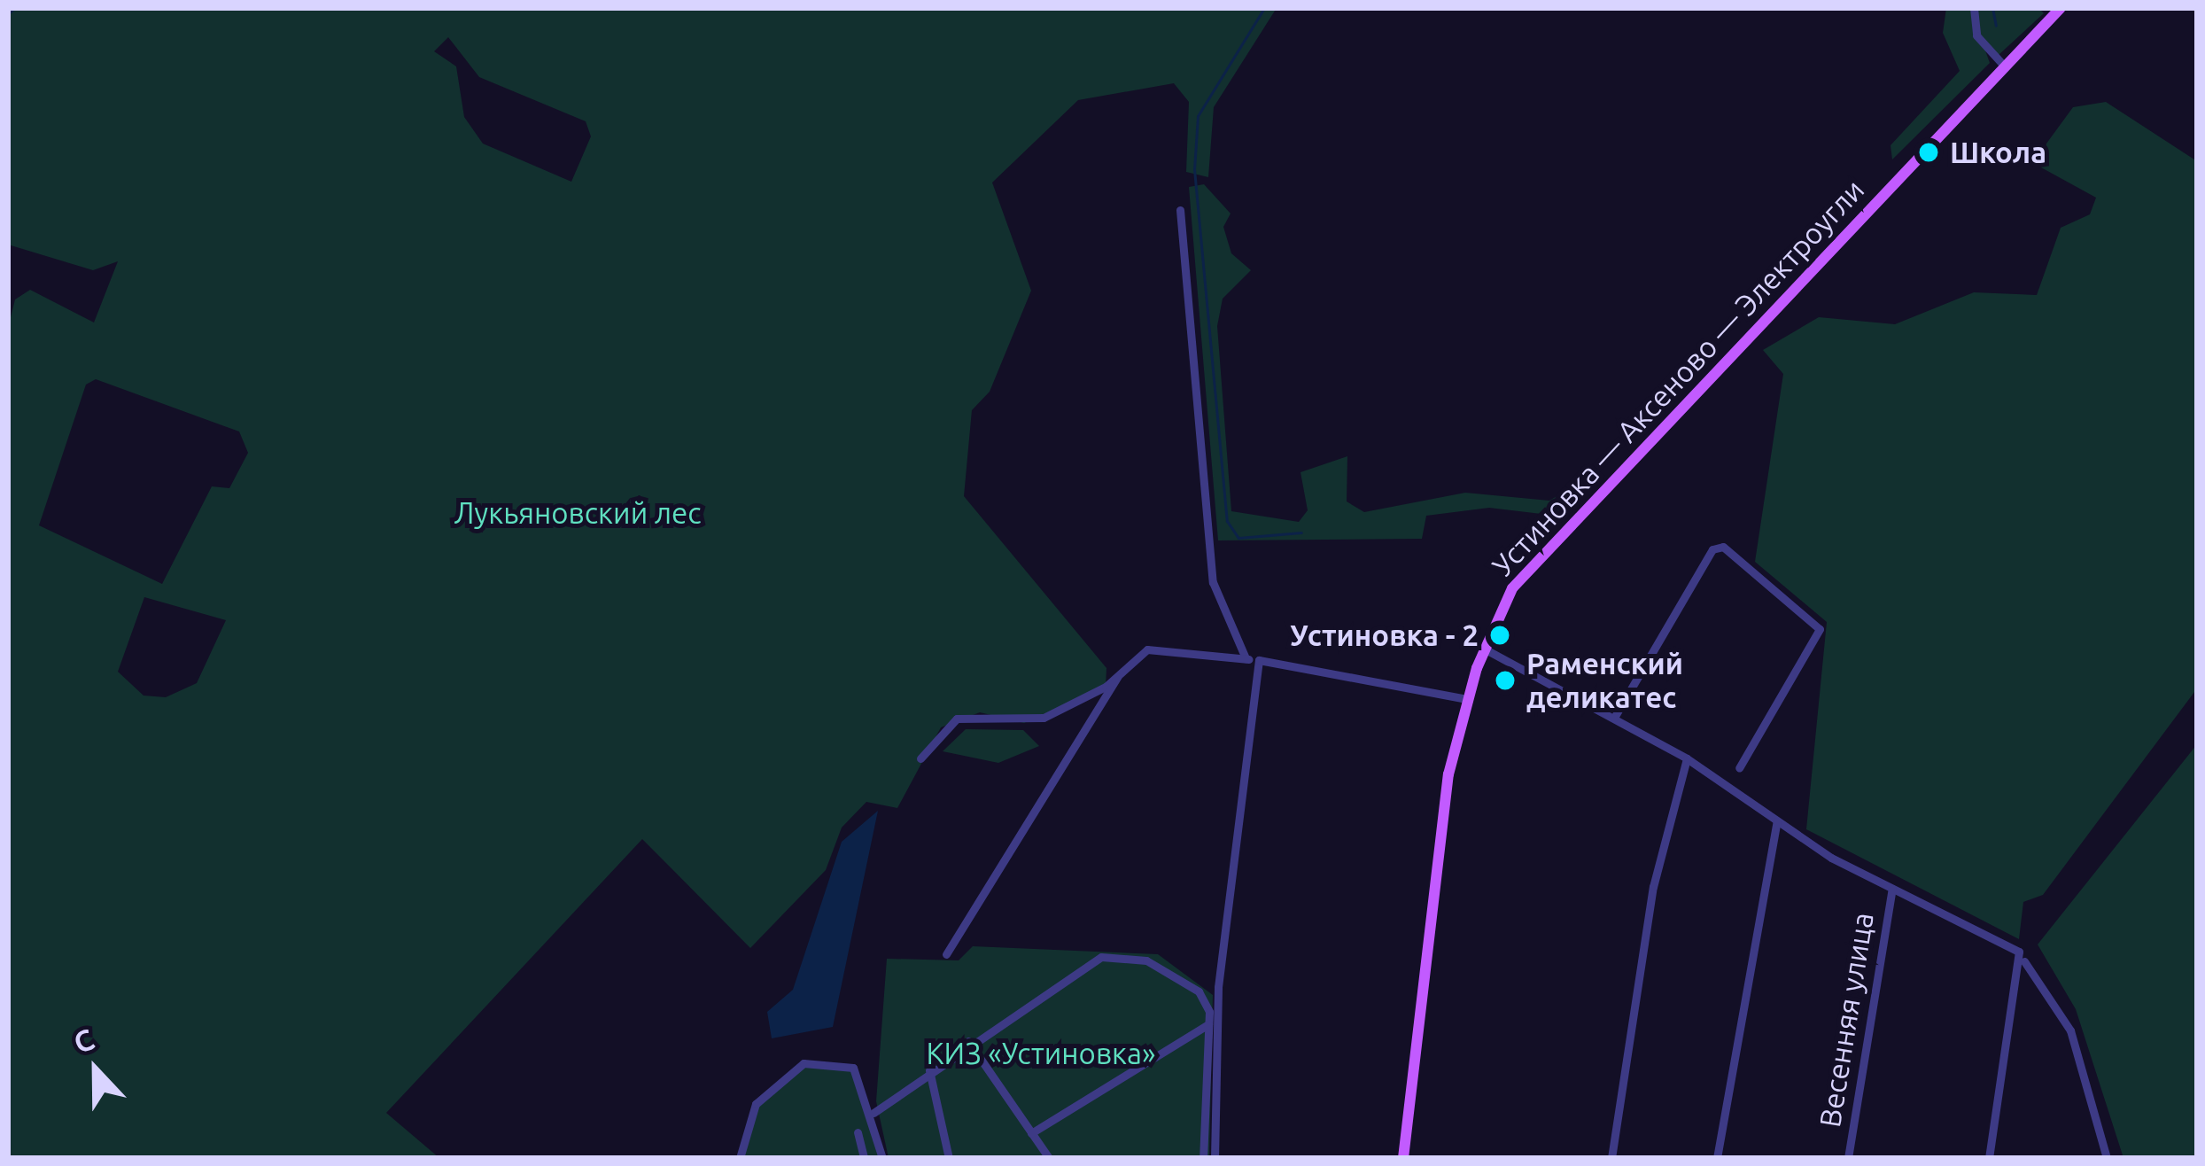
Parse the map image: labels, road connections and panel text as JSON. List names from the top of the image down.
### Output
{
  "streets": {
    "main road": ["Устиновка — Аксеново — Электроугли"],
    "street": ["Весенняя улица"]
  },
  "parks": ["Лукьяновский лес", "КИЗ «Устиновка»"],
  "places": ["Школа", "Устиновка - 2", "Раменский деликатес"],
  "north": "top"
}
